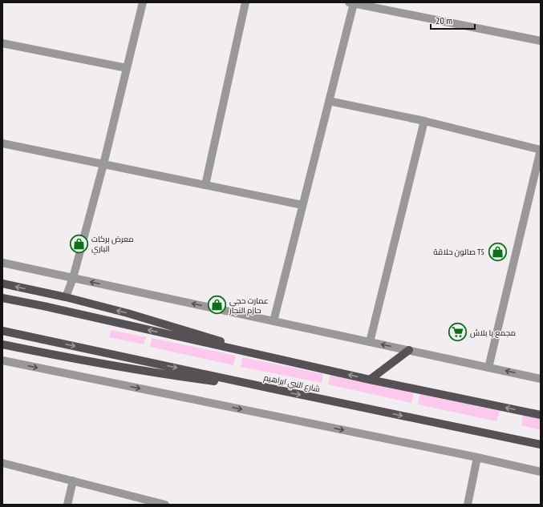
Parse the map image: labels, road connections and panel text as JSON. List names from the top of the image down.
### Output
{
  "streets": {
    "main road": ["شارع النبي ابراهيم"]
  },
  "places": {
    "shop": ["معرض بركات الباري", "صالون حلاقة T5", "عمارت حجي حازم النجار"],
    "supermarket": ["مجمع يا بلاش"]
  },
  "scale_bar": "20 m"
}
